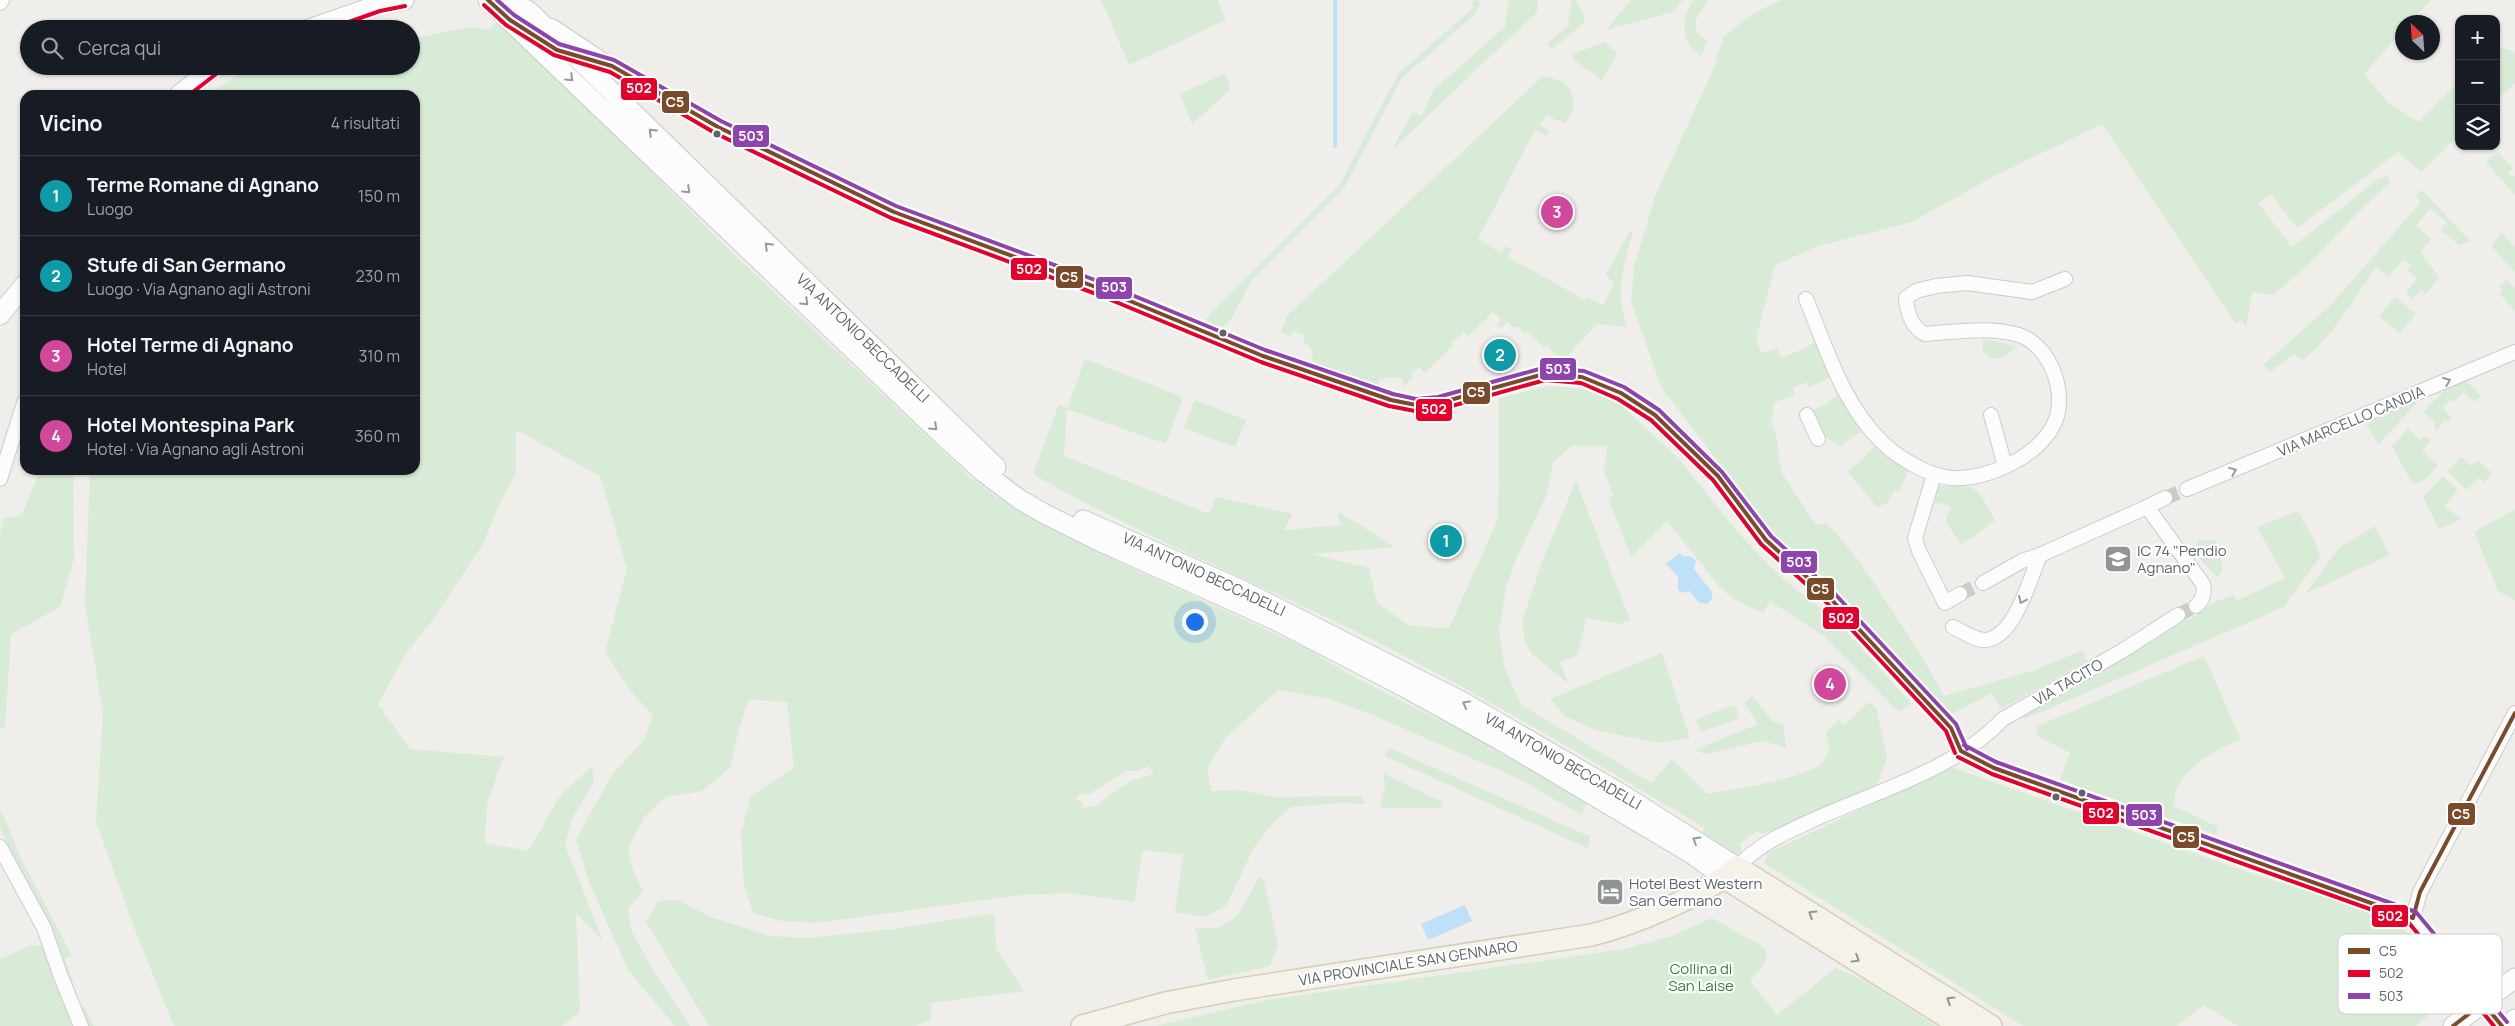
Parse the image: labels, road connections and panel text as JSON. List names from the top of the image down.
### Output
{
  "streets": {
    "main road": ["VIA ANTONIO BECCADELLI", "VIA PROVINCIALE SAN GENNARO"],
    "street": ["VIA MARCELLO CANDIA", "VIA TACITO"]
  },
  "crossings": [
    ["VIA ANTONIO BECCADELLI", "VIA PROVINCIALE SAN GENNARO"],
    ["VIA TACITO", "VIA PROVINCIALE SAN GENNARO"]
  ],
  "one_way": ["VIA MARCELLO CANDIA"],
  "parks": ["Collina di San Laise"],
  "places": {
    "school or university": ["IC 74 \"Pendio Agnano\""],
    "hotel": ["Hotel Best Western San Germano"]
  },
  "lines": ["transit line C5", "transit line 503", "transit line 502"],
  "legend": ["C5", "502", "503"],
  "north": "top left",
  "page": {
    "map_buttons": ["+", "−"],
    "search": "Cerca qui",
    "heading": ["Vicino", "4 risultati"],
    "list": [
      {
        "mark": "1",
        "name": "Terme Romane di Agnano",
        "note": "Luogo",
        "value": "150 m"
      },
      {
        "mark": "2",
        "name": "Stufe di San Germano",
        "note": "Luogo · Via Agnano agli Astroni",
        "value": "230 m"
      },
      {
        "mark": "3",
        "name": "Hotel Terme di Agnano",
        "note": "Hotel",
        "value": "310 m"
      },
      {
        "mark": "4",
        "name": "Hotel Montespina Park",
        "note": "Hotel · Via Agnano agli Astroni",
        "value": "360 m"
      }
    ],
    "pins": [
      "3",
      "2",
      "1",
      "4"
    ]
  }
}
